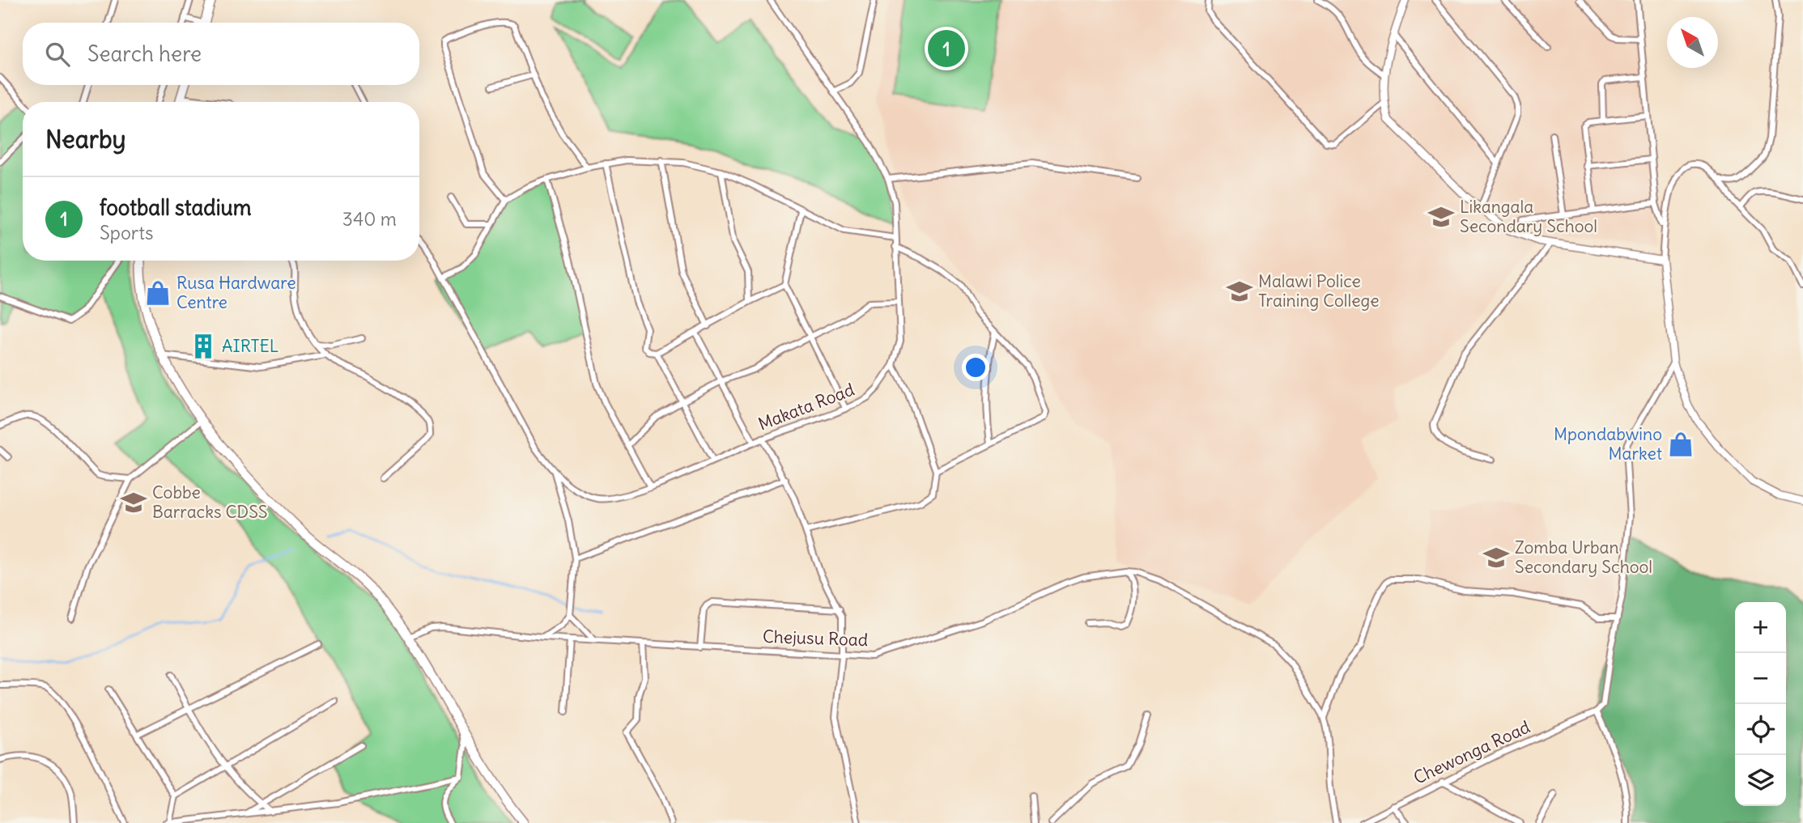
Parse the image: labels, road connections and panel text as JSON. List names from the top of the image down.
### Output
{
  "streets": {
    "street": ["Makata Road", "Chejusu Road", "Chewonga Road"]
  },
  "places": {
    "school or university": [
      "Likangala Secondary School",
      "Malawi Police Training College",
      "Cobbe Barracks CDSS",
      "Zomba Urban Secondary School"
    ],
    "shop": ["Rusa Hardware Centre", "Mpondabwino Market"],
    "building": ["AIRTEL"]
  },
  "north": "top left",
  "page": {
    "search": "Search here",
    "pins": "1",
    "heading": "Nearby",
    "list": [
      {
        "mark": "1",
        "name": "football stadium",
        "note": "Sports",
        "value": "340 m"
      }
    ],
    "map_buttons": ["+", "−"]
  }
}
